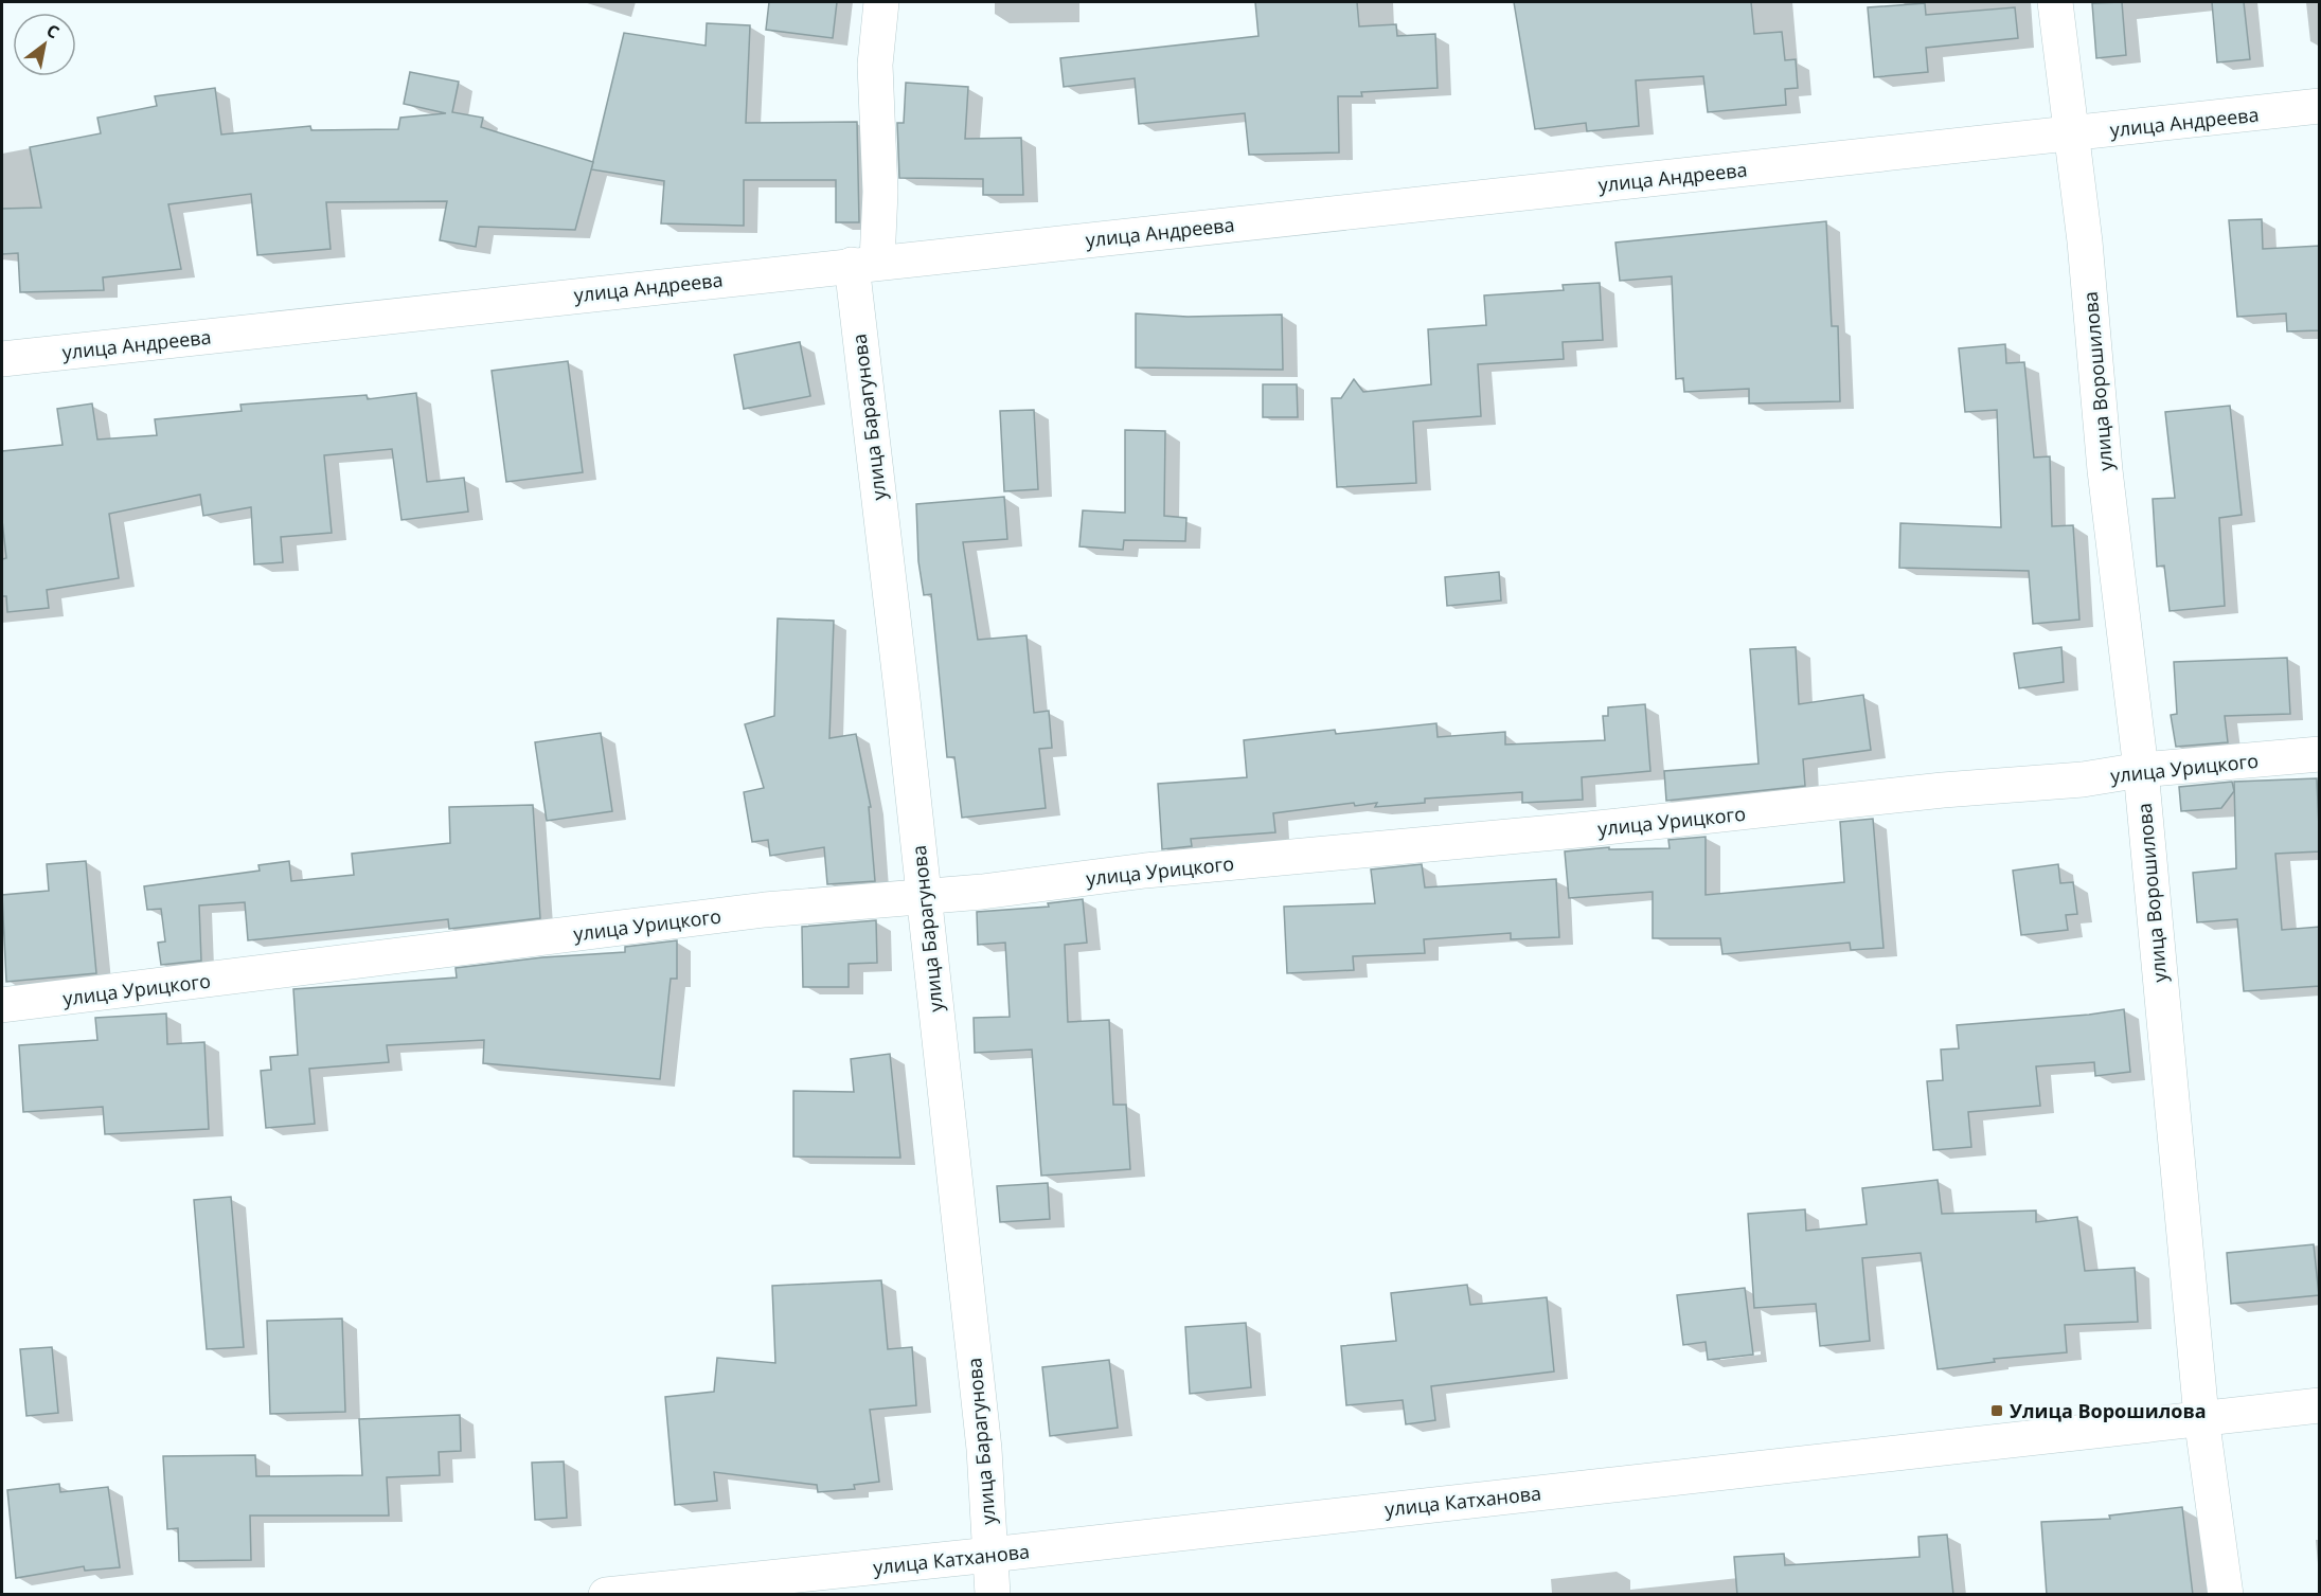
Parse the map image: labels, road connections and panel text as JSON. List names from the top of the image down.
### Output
{
  "streets": {
    "street": [
      "улица Андреева",
      "улица Ворошилова",
      "улица Барагунова",
      "улица Урицкого",
      "улица Катханова"
    ]
  },
  "crossings": [
    ["улица Андреева", "улица Ворошилова"],
    ["улица Андреева", "улица Барагунова"],
    ["улица Ворошилова", "улица Урицкого"],
    ["улица Ворошилова", "улица Катханова"],
    ["улица Барагунова", "улица Урицкого"],
    ["улица Барагунова", "улица Катханова"]
  ],
  "places": {
    "transit": ["Улица Ворошилова"]
  },
  "north": "top right"
}
